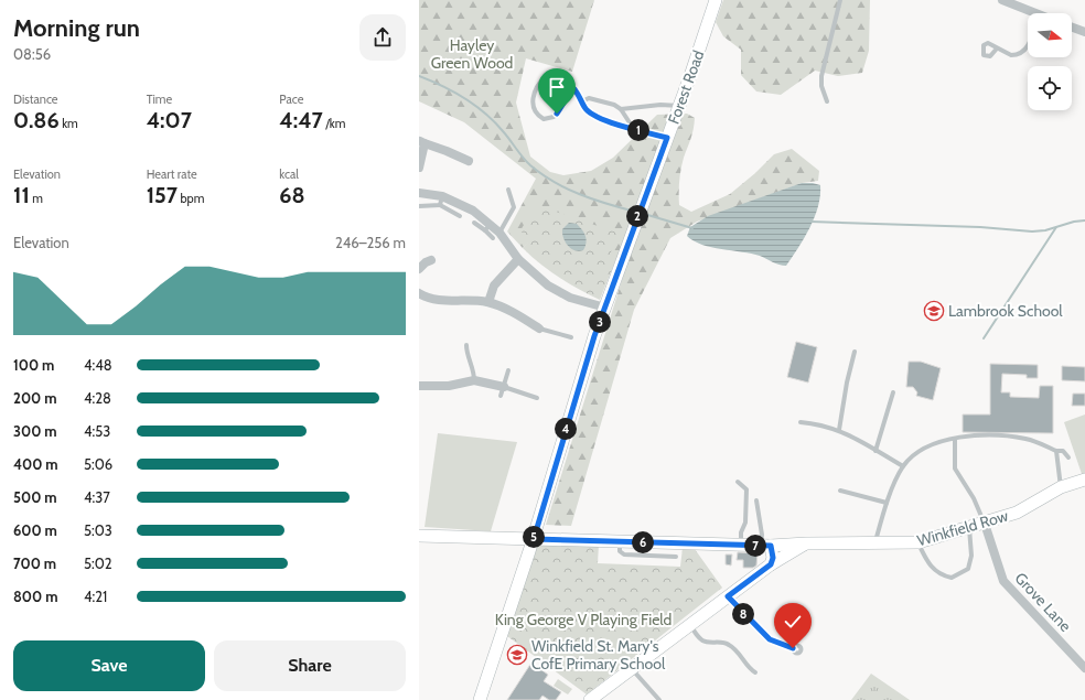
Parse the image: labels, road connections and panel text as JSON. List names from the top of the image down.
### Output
{
  "streets": {
    "main road": ["Forest Road", "Winkfield Row"],
    "street": ["Grove Lane"]
  },
  "crossings": [
    ["Forest Road", "Winkfield Row"],
    ["Winkfield Row", "Grove Lane"]
  ],
  "parks": ["Hayley Green Wood", "King George V Playing Field"],
  "places": {
    "school or university": ["Lambrook School", "Winkfield St. Mary's CofE Primary School"]
  },
  "north": "right",
  "page": {
    "heading": ["Morning run", "08:56"],
    "stats": [
      ["Distance", "0.86 km"],
      ["Time", "4:07"],
      ["Pace", "4:47 /km"],
      ["Elevation", "11 m"],
      ["Heart rate", "157 bpm"],
      ["kcal", "68"]
    ],
    "pins": [
      "1",
      "2",
      "3",
      "4",
      "5",
      "6",
      "7",
      "8"
    ],
    "chart": ["Elevation", "246–256 m"],
    "list": [
      {
        "name": "100 m",
        "note": "4:48"
      },
      {
        "name": "200 m",
        "note": "4:28"
      },
      {
        "name": "300 m",
        "note": "4:53"
      },
      {
        "name": "400 m",
        "note": "5:06"
      },
      {
        "name": "500 m",
        "note": "4:37"
      },
      {
        "name": "600 m",
        "note": "5:03"
      },
      {
        "name": "700 m",
        "note": "5:02"
      },
      {
        "name": "800 m",
        "note": "4:21"
      }
    ],
    "buttons": ["Save", "Share"]
  }
}
